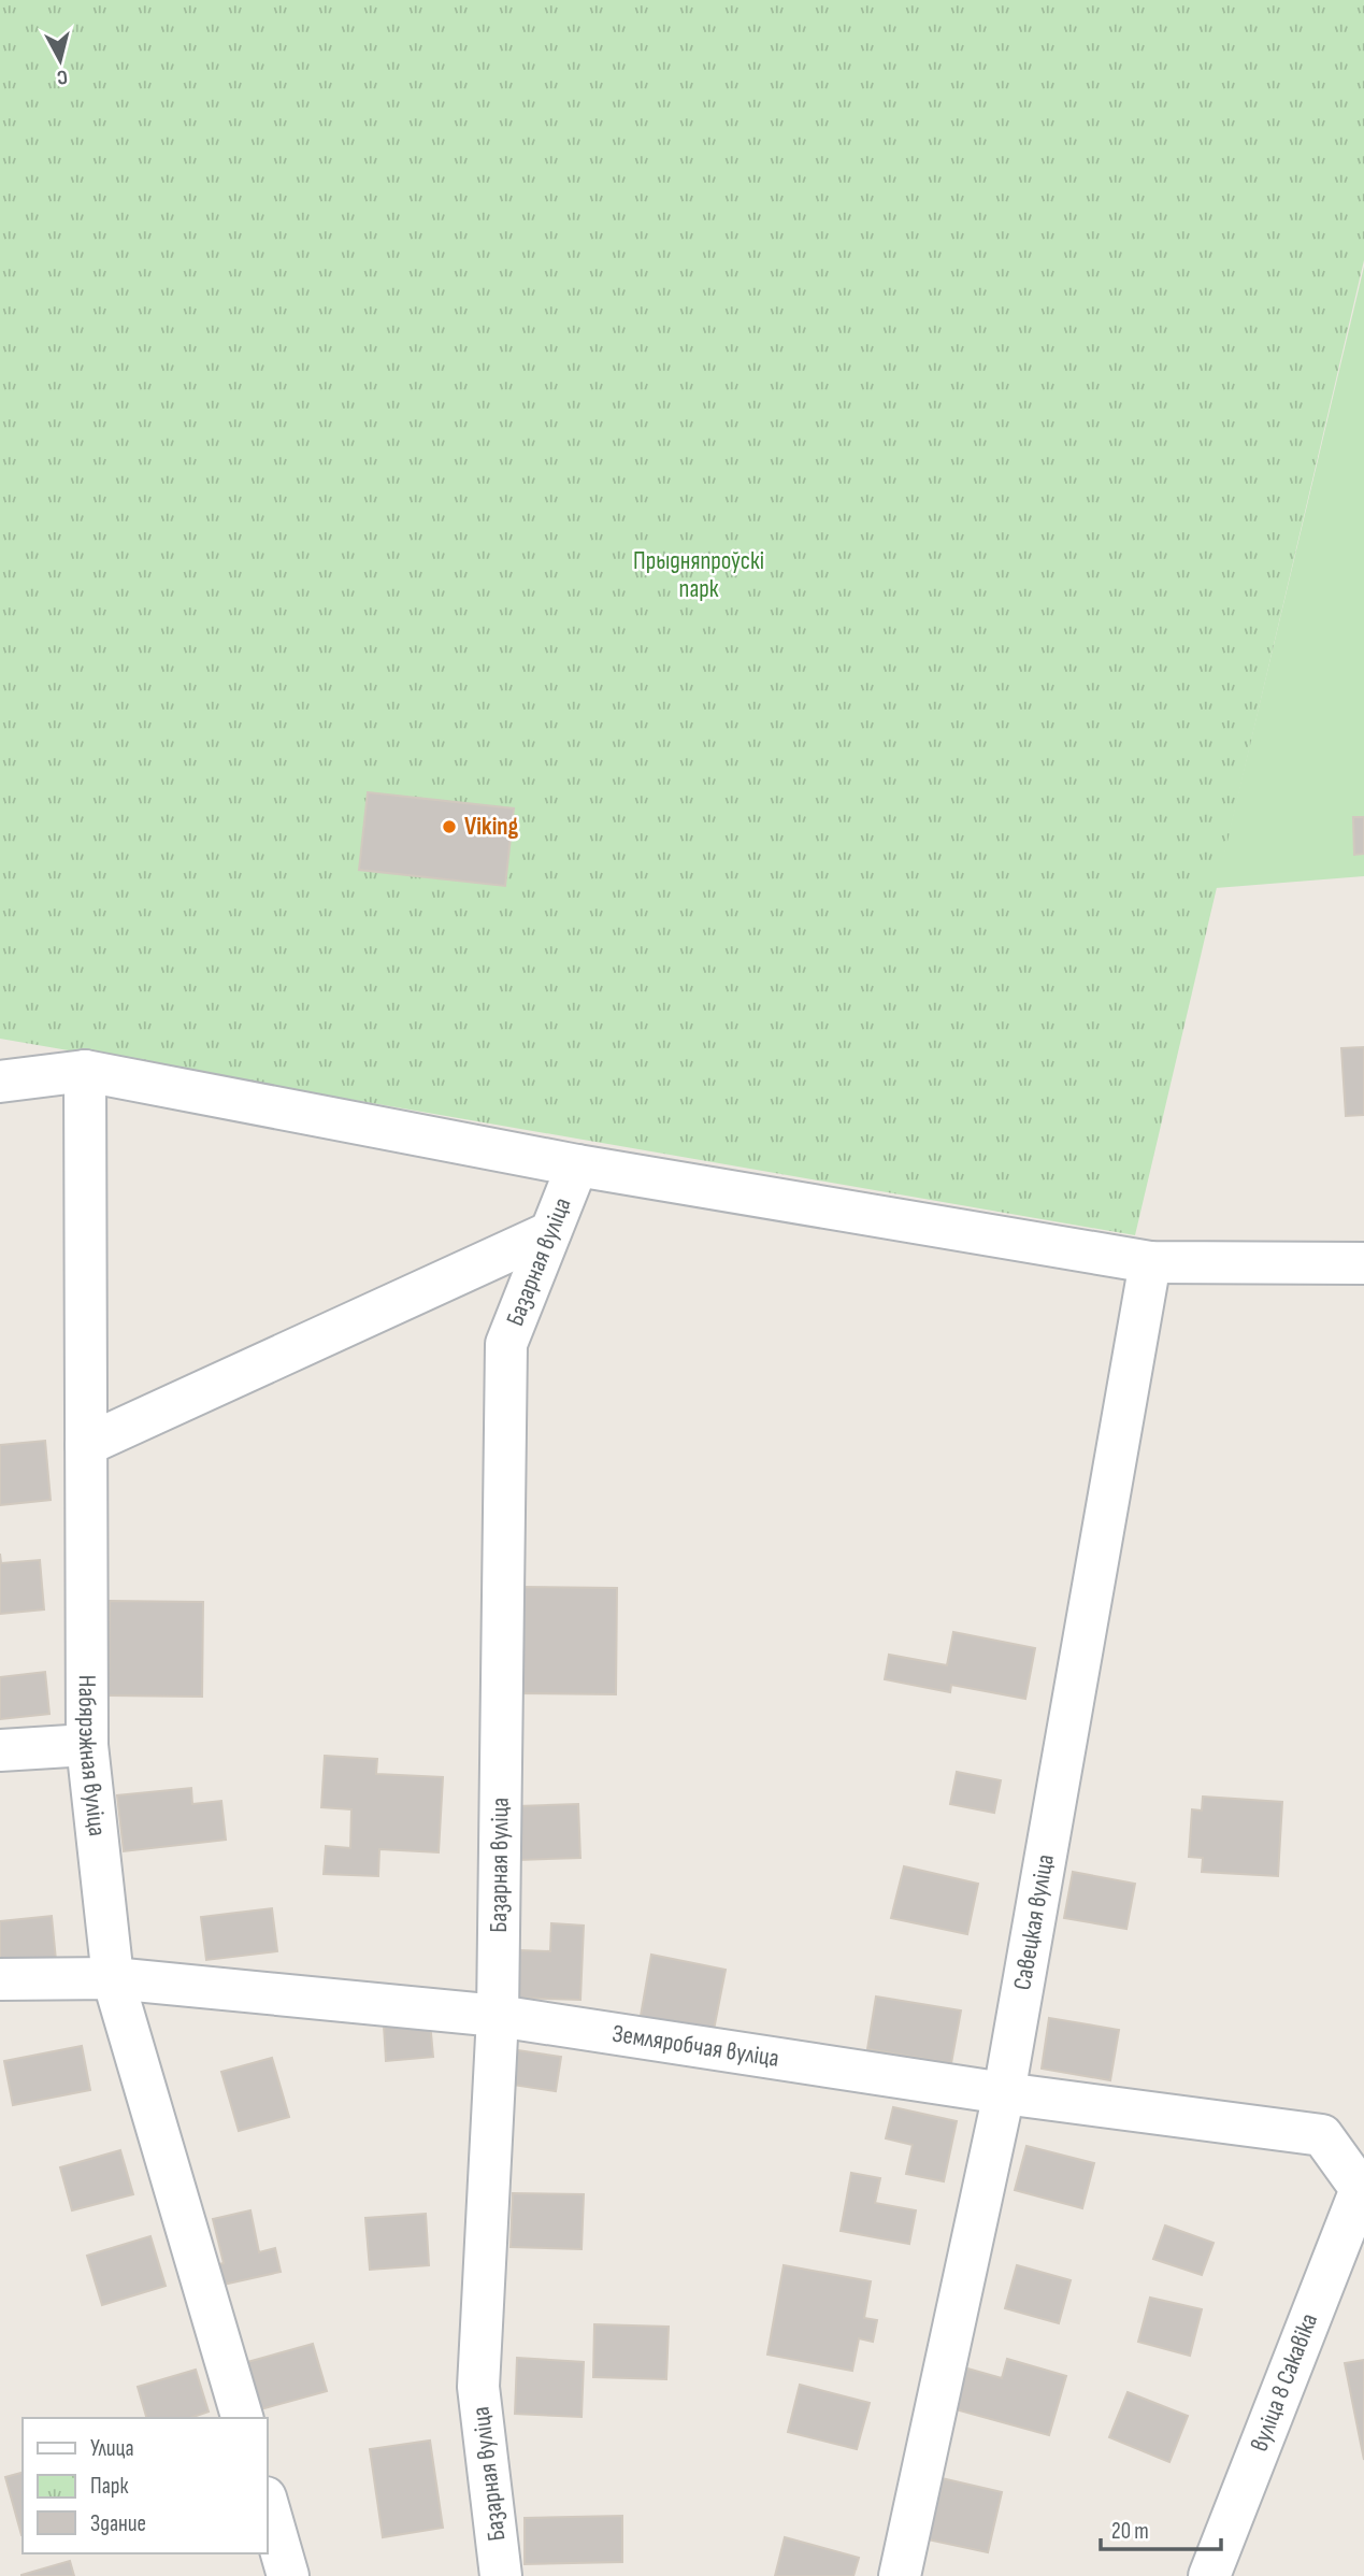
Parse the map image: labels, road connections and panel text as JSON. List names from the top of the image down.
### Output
{
  "streets": {
    "street": [
      "Базарная вуліца",
      "Набярэжная вуліца",
      "Савецкая вуліца",
      "Земляробчая вуліца",
      "вуліца 8 Сакавіка"
    ]
  },
  "crossings": [
    ["Базарная вуліца", "Земляробчая вуліца"],
    ["Набярэжная вуліца", "Земляробчая вуліца"],
    ["Савецкая вуліца", "Земляробчая вуліца"],
    ["Земляробчая вуліца", "вуліца 8 Сакавіка"]
  ],
  "parks": ["Прыдняпроўскі парк"],
  "places": ["Viking"],
  "legend": ["Улица", "Парк", "Здание"],
  "scale_bar": "20 m",
  "north": "bottom"
}
